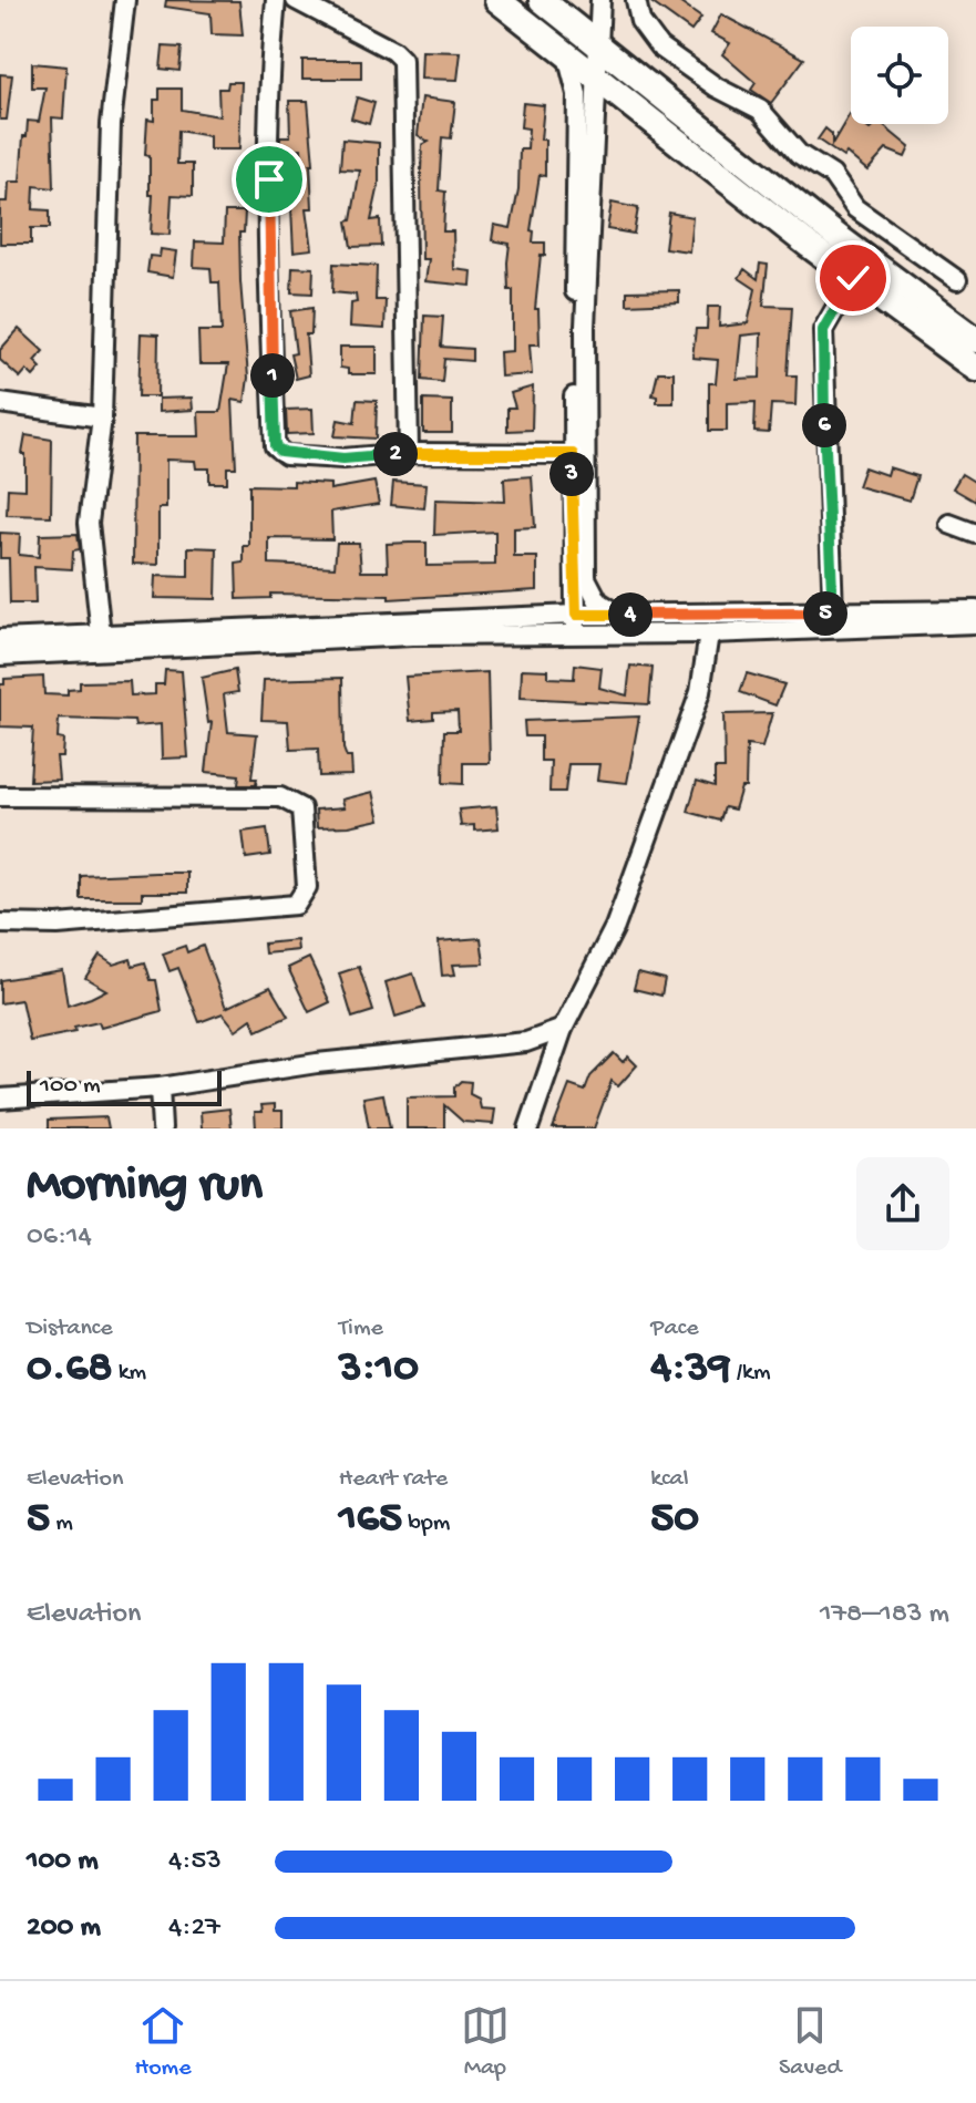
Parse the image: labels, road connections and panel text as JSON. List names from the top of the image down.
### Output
{
  "scale_bar": "100 m",
  "page": {
    "pins": [
      "1",
      "6",
      "2",
      "3",
      "5",
      "4"
    ],
    "scale": "100 m",
    "heading": ["Morning run", "06:14"],
    "stats": [
      ["Distance", "0.68 km"],
      ["Time", "3:10"],
      ["Pace", "4:39 /km"],
      ["Elevation", "5 m"],
      ["Heart rate", "165 bpm"],
      ["kcal", "50"]
    ],
    "chart": ["Elevation", "178–183 m"],
    "list": [
      {
        "name": "100 m",
        "note": "4:53"
      },
      {
        "name": "200 m",
        "note": "4:27"
      }
    ],
    "tabs": ["Home", "Map", "Saved"]
  }
}
